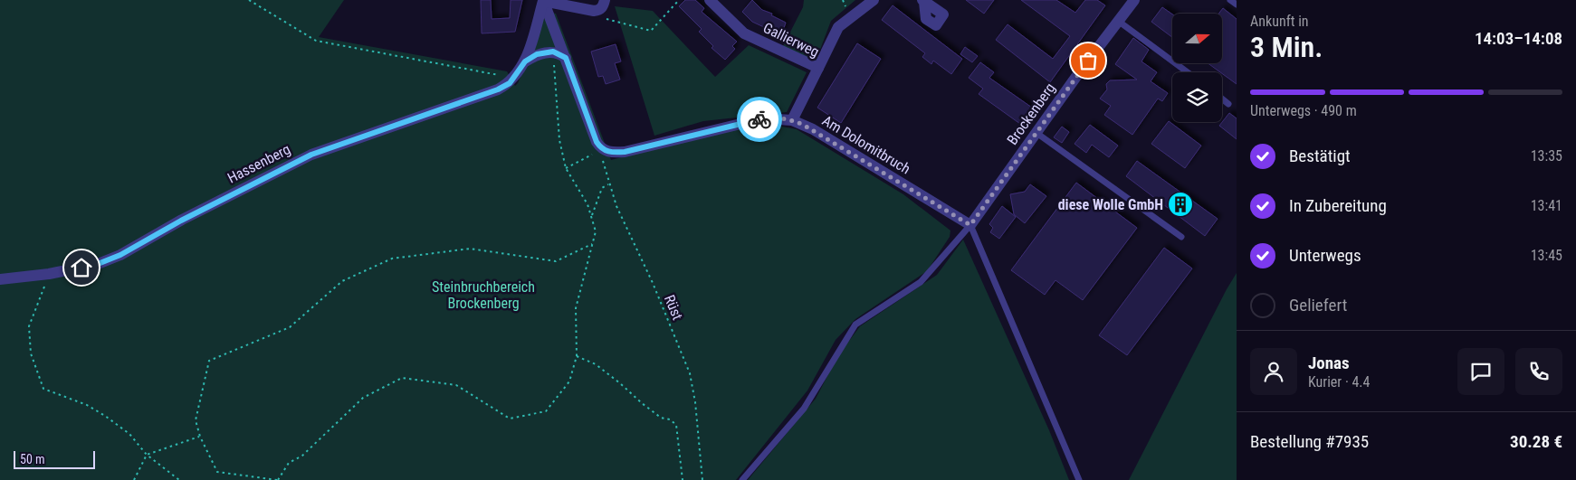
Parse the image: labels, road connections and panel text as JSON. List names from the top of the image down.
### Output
{
  "streets": {
    "street": [
      "Gallierweg",
      "Brockenberg",
      "Am Dolomitbruch",
      "Hassenberg"
    ],
    "path": ["Rüst"]
  },
  "crossings": [
    ["Gallierweg", "Am Dolomitbruch"],
    ["Brockenberg", "Am Dolomitbruch"],
    ["Am Dolomitbruch", "Rüst"]
  ],
  "parks": ["Steinbruchbereich Brockenberg"],
  "places": {
    "building": ["diese Wolle GmbH"]
  },
  "scale_bar": "50 m",
  "north": "right",
  "page": {
    "heading": ["3 Min.", "Ankunft in", "14:03–14:08"],
    "panel": [
      "Jonas",
      "Kurier · 4.4",
      "Bestellung #7935",
      "30.28 €"
    ],
    "bar": "Unterwegs · 490 m",
    "list": [
      ["Bestätigt", "13:35"],
      ["In Zubereitung", "13:41"],
      ["Unterwegs", "13:45"],
      "Geliefert"
    ],
    "scale": "50 m"
  }
}
